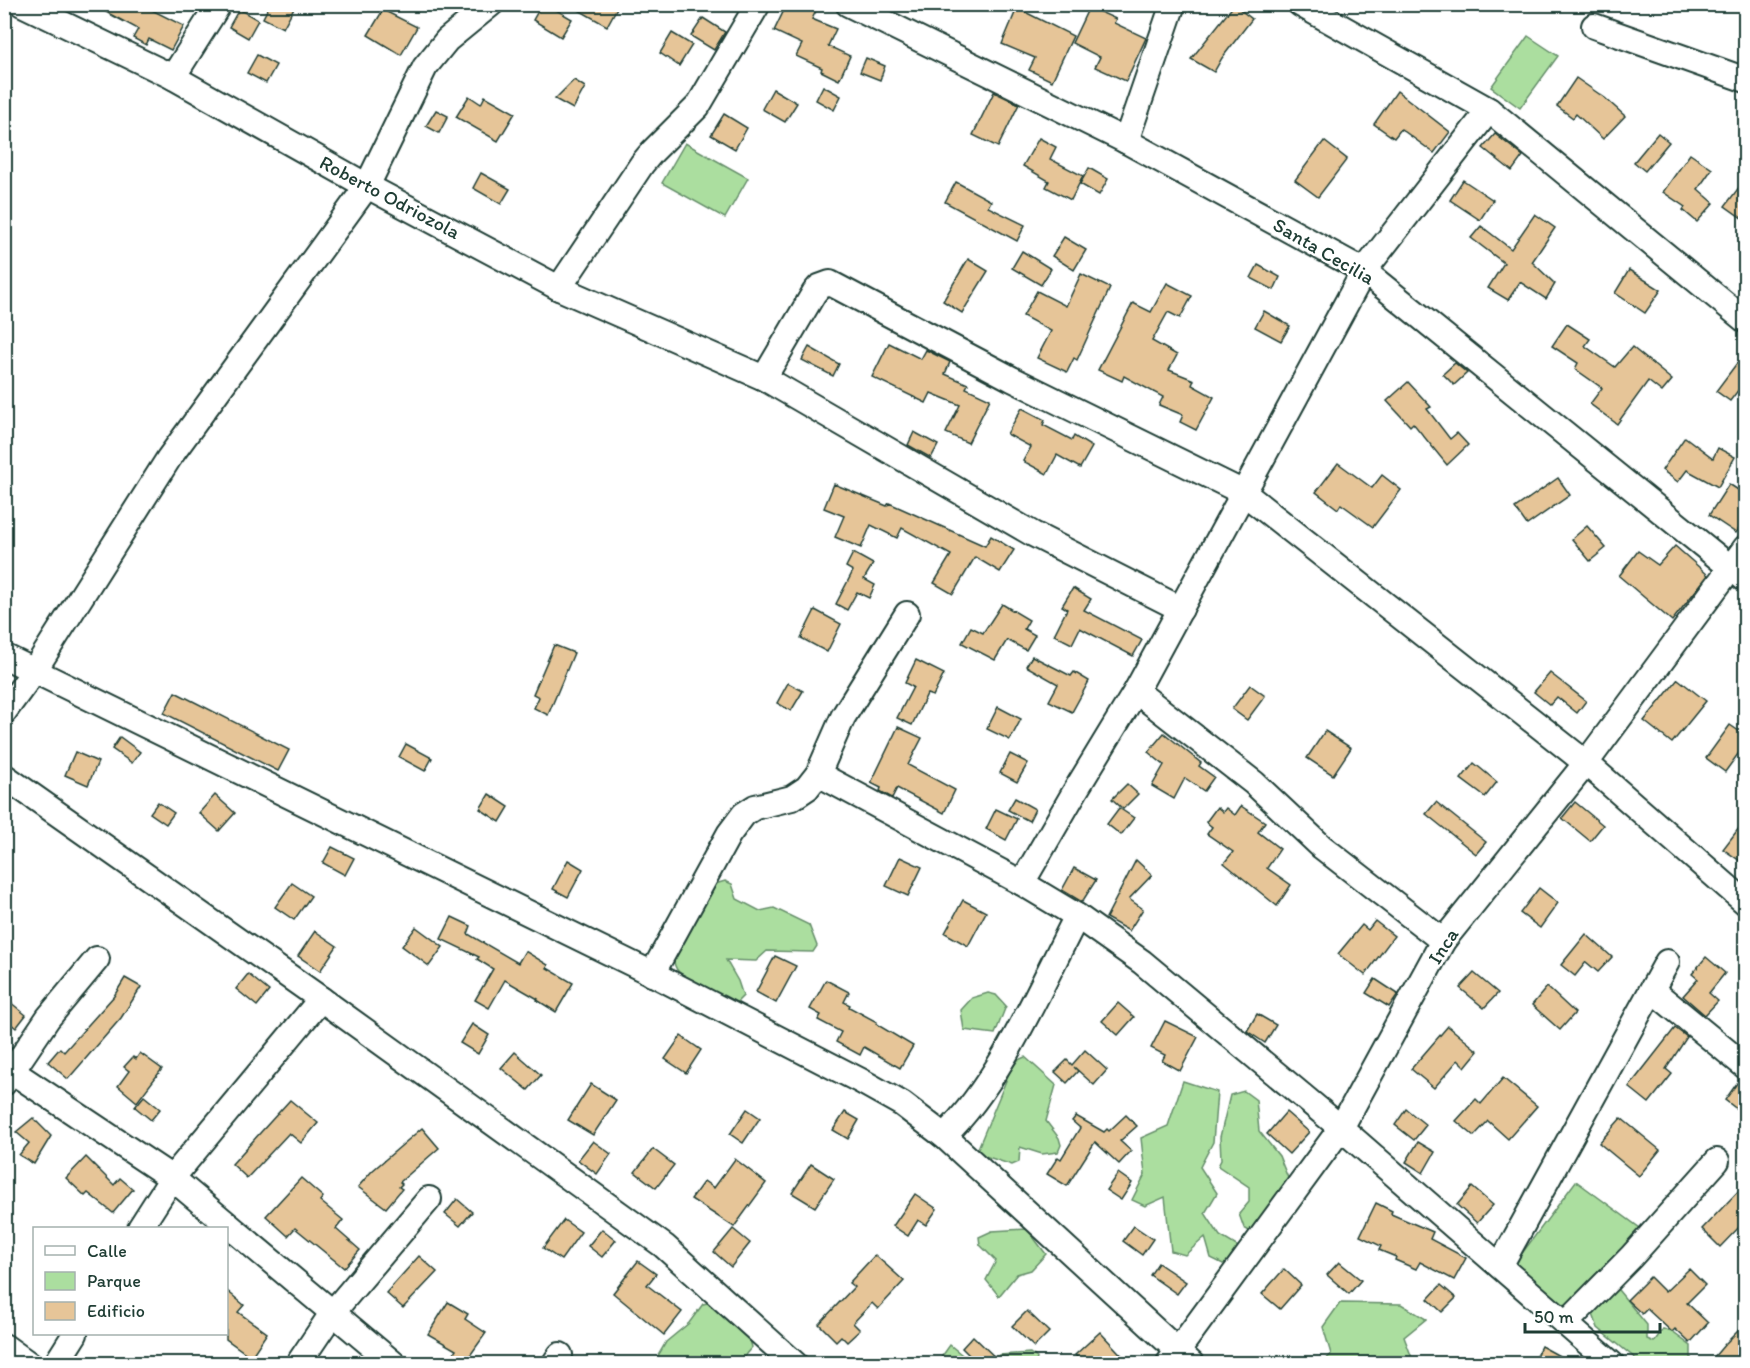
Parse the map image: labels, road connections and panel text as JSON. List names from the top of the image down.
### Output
{
  "streets": {
    "street": ["Roberto Odriozola", "Santa Cecilia", "Inca"]
  },
  "crossings": [
    ["Santa Cecilia", "Inca"]
  ],
  "legend": ["Calle", "Parque", "Edificio"],
  "scale_bar": "50 m"
}
